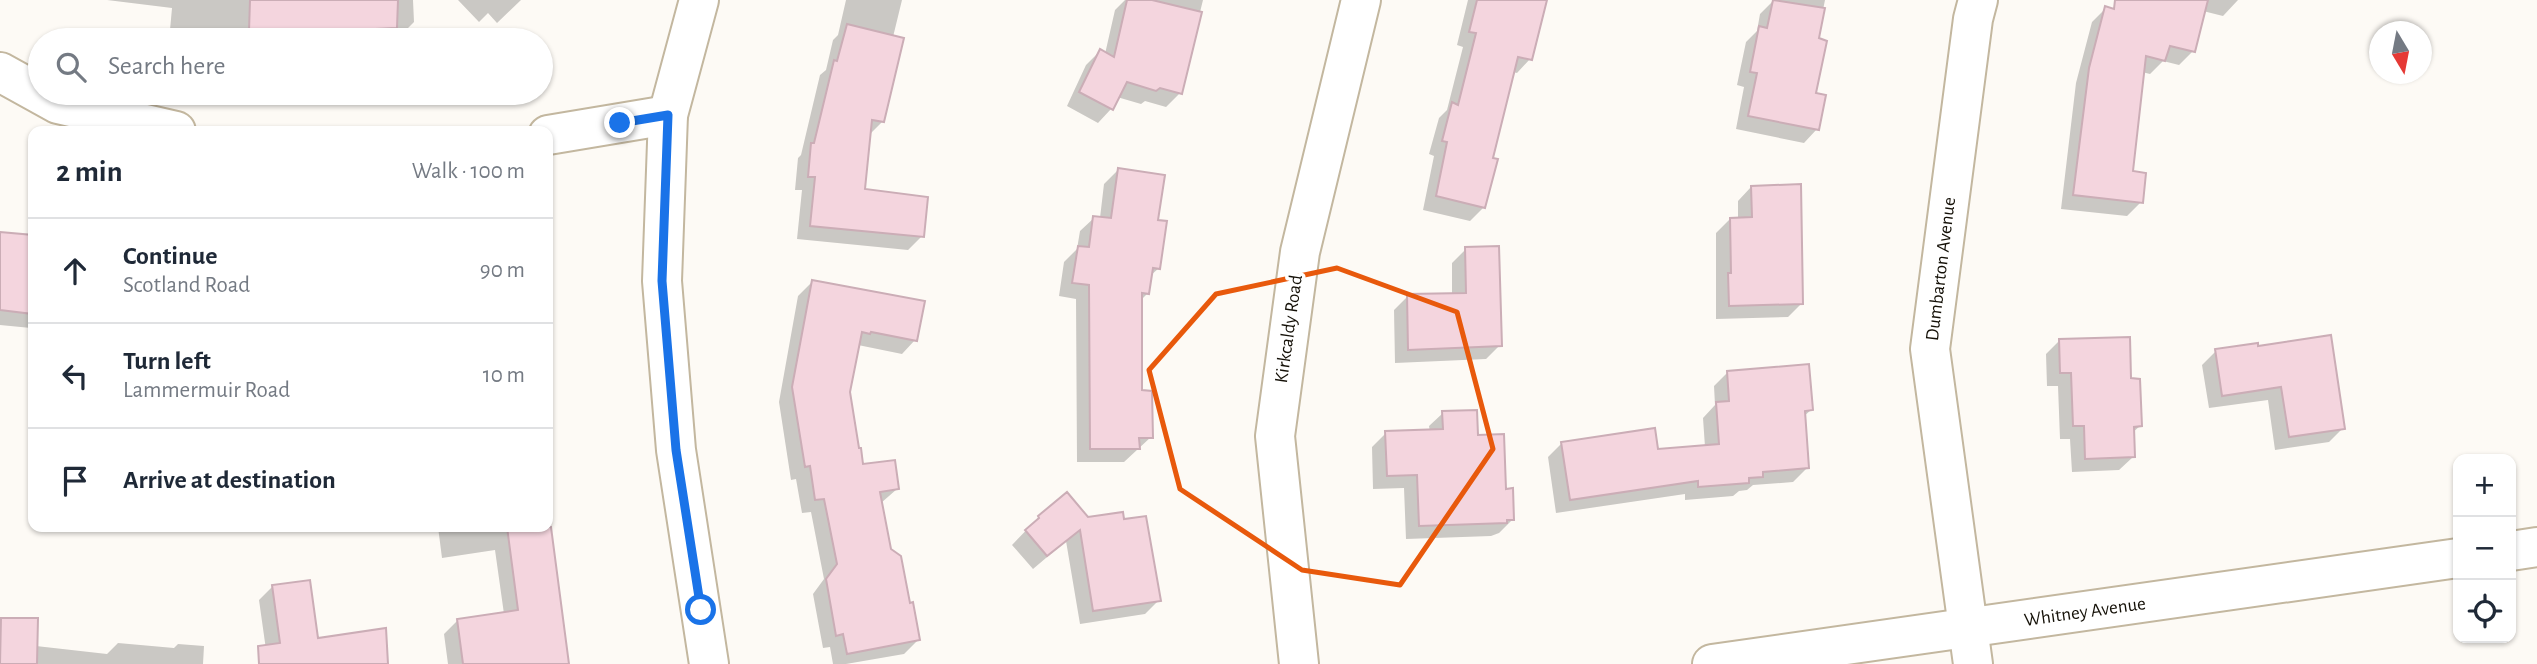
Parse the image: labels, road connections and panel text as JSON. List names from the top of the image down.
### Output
{
  "streets": {
    "street": ["Dumbarton Avenue", "Kirkcaldy Road", "Whitney Avenue"]
  },
  "crossings": [
    ["Dumbarton Avenue", "Whitney Avenue"]
  ],
  "north": "bottom",
  "page": {
    "search": "Search here",
    "heading": ["2 min", "Walk · 100 m"],
    "list": [
      ["Continue", "Scotland Road", "90 m"],
      ["Turn left", "Lammermuir Road", "10 m"],
      "Arrive at destination"
    ],
    "map_buttons": ["+", "−"]
  }
}
